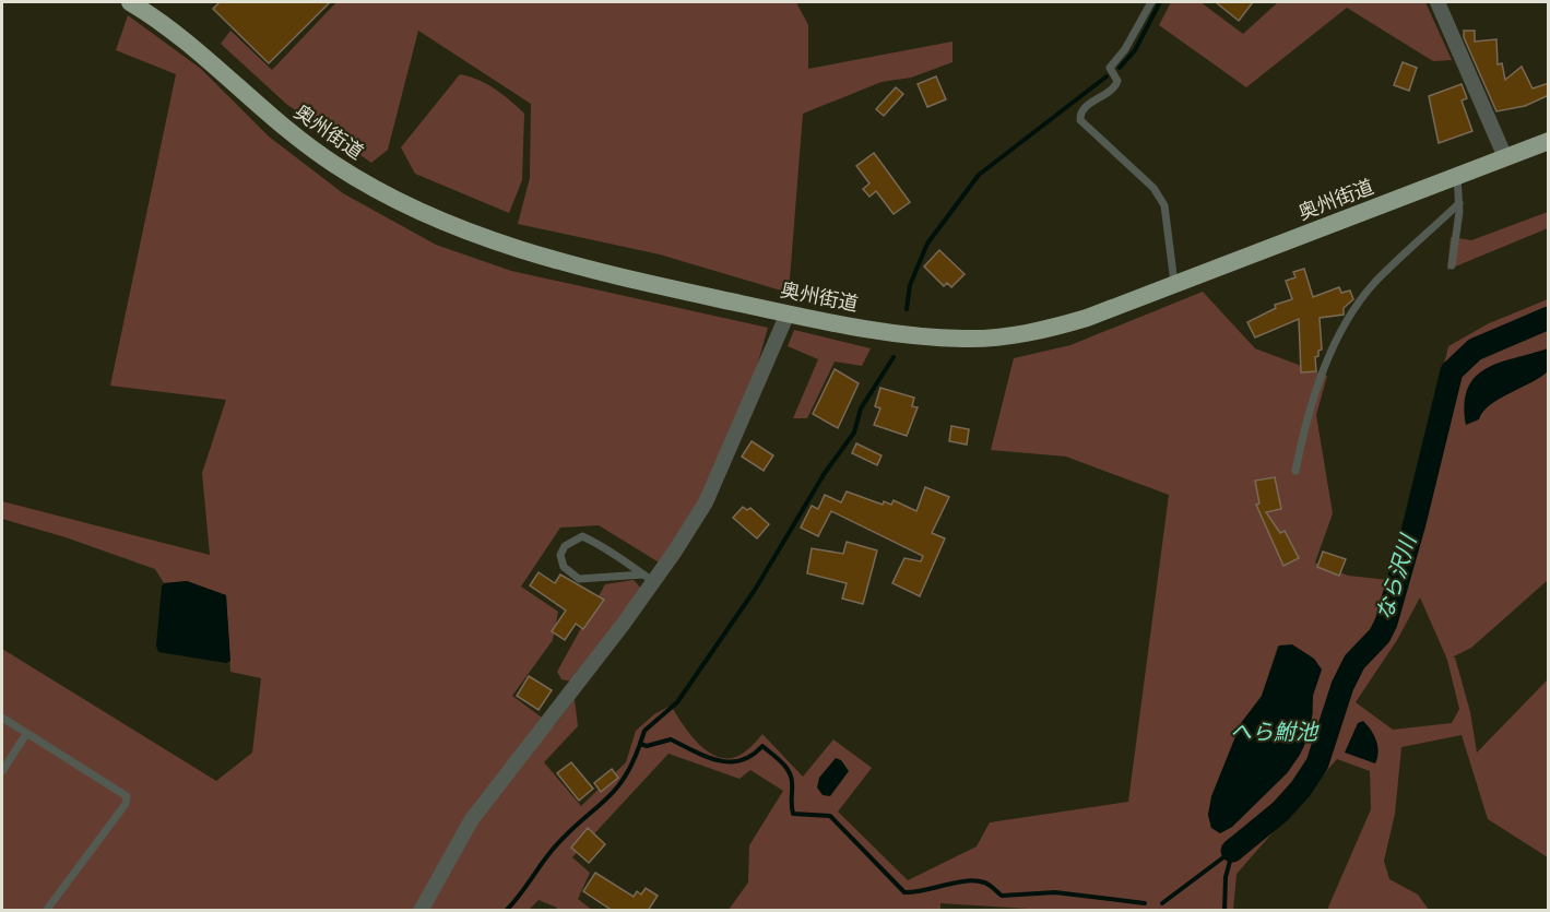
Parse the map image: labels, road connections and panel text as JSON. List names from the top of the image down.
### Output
{
  "streets": {
    "highway": ["奥州街道"]
  },
  "water": ["なら沢川", "へら鮒池"]
}
